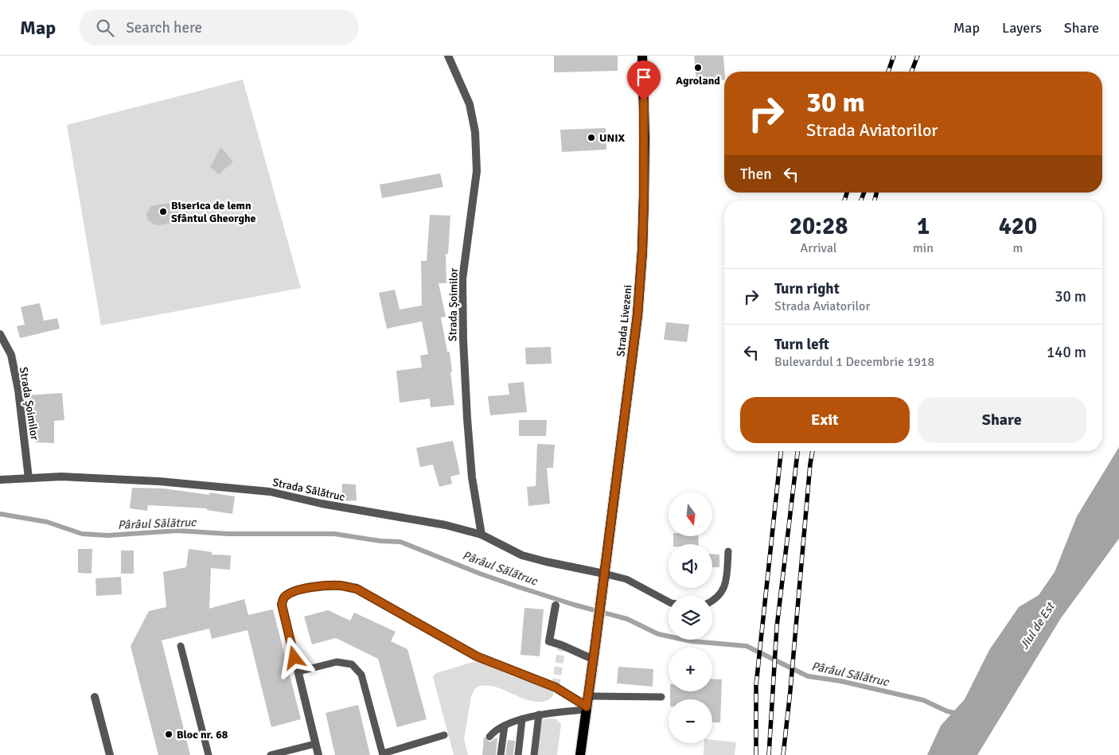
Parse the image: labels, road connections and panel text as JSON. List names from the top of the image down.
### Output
{
  "streets": {
    "main road": ["Strada Livezeni"],
    "street": ["Strada Șoimilor", "Strada Sălătruc"]
  },
  "crossings": [
    ["Strada Șoimilor", "Strada Sălătruc"],
    ["Strada Livezeni", "Strada Sălătruc"]
  ],
  "water": ["Pârâul Sălătruc", "Jiul de Est"],
  "places": [
    "Agroland",
    "UNIX",
    "Biserica de lemn Sfântul Gheorghe",
    "Bloc nr. 68"
  ],
  "north": "bottom",
  "page": {
    "header": "Map",
    "search": "Search here",
    "nav": ["Map", "Layers", "Share"],
    "turn": ["30 m", "Strada Aviatorilor"],
    "then": "Then",
    "eta": [
      "20:28",
      "Arrival",
      "1",
      "min",
      "420",
      "m"
    ],
    "list": [
      {
        "name": "Turn right",
        "note": "Strada Aviatorilor",
        "value": "30 m"
      },
      {
        "name": "Turn left",
        "note": "Bulevardul 1 Decembrie 1918",
        "value": "140 m"
      }
    ],
    "buttons": ["Exit", "Share"],
    "map_buttons": ["+", "−"]
  }
}
